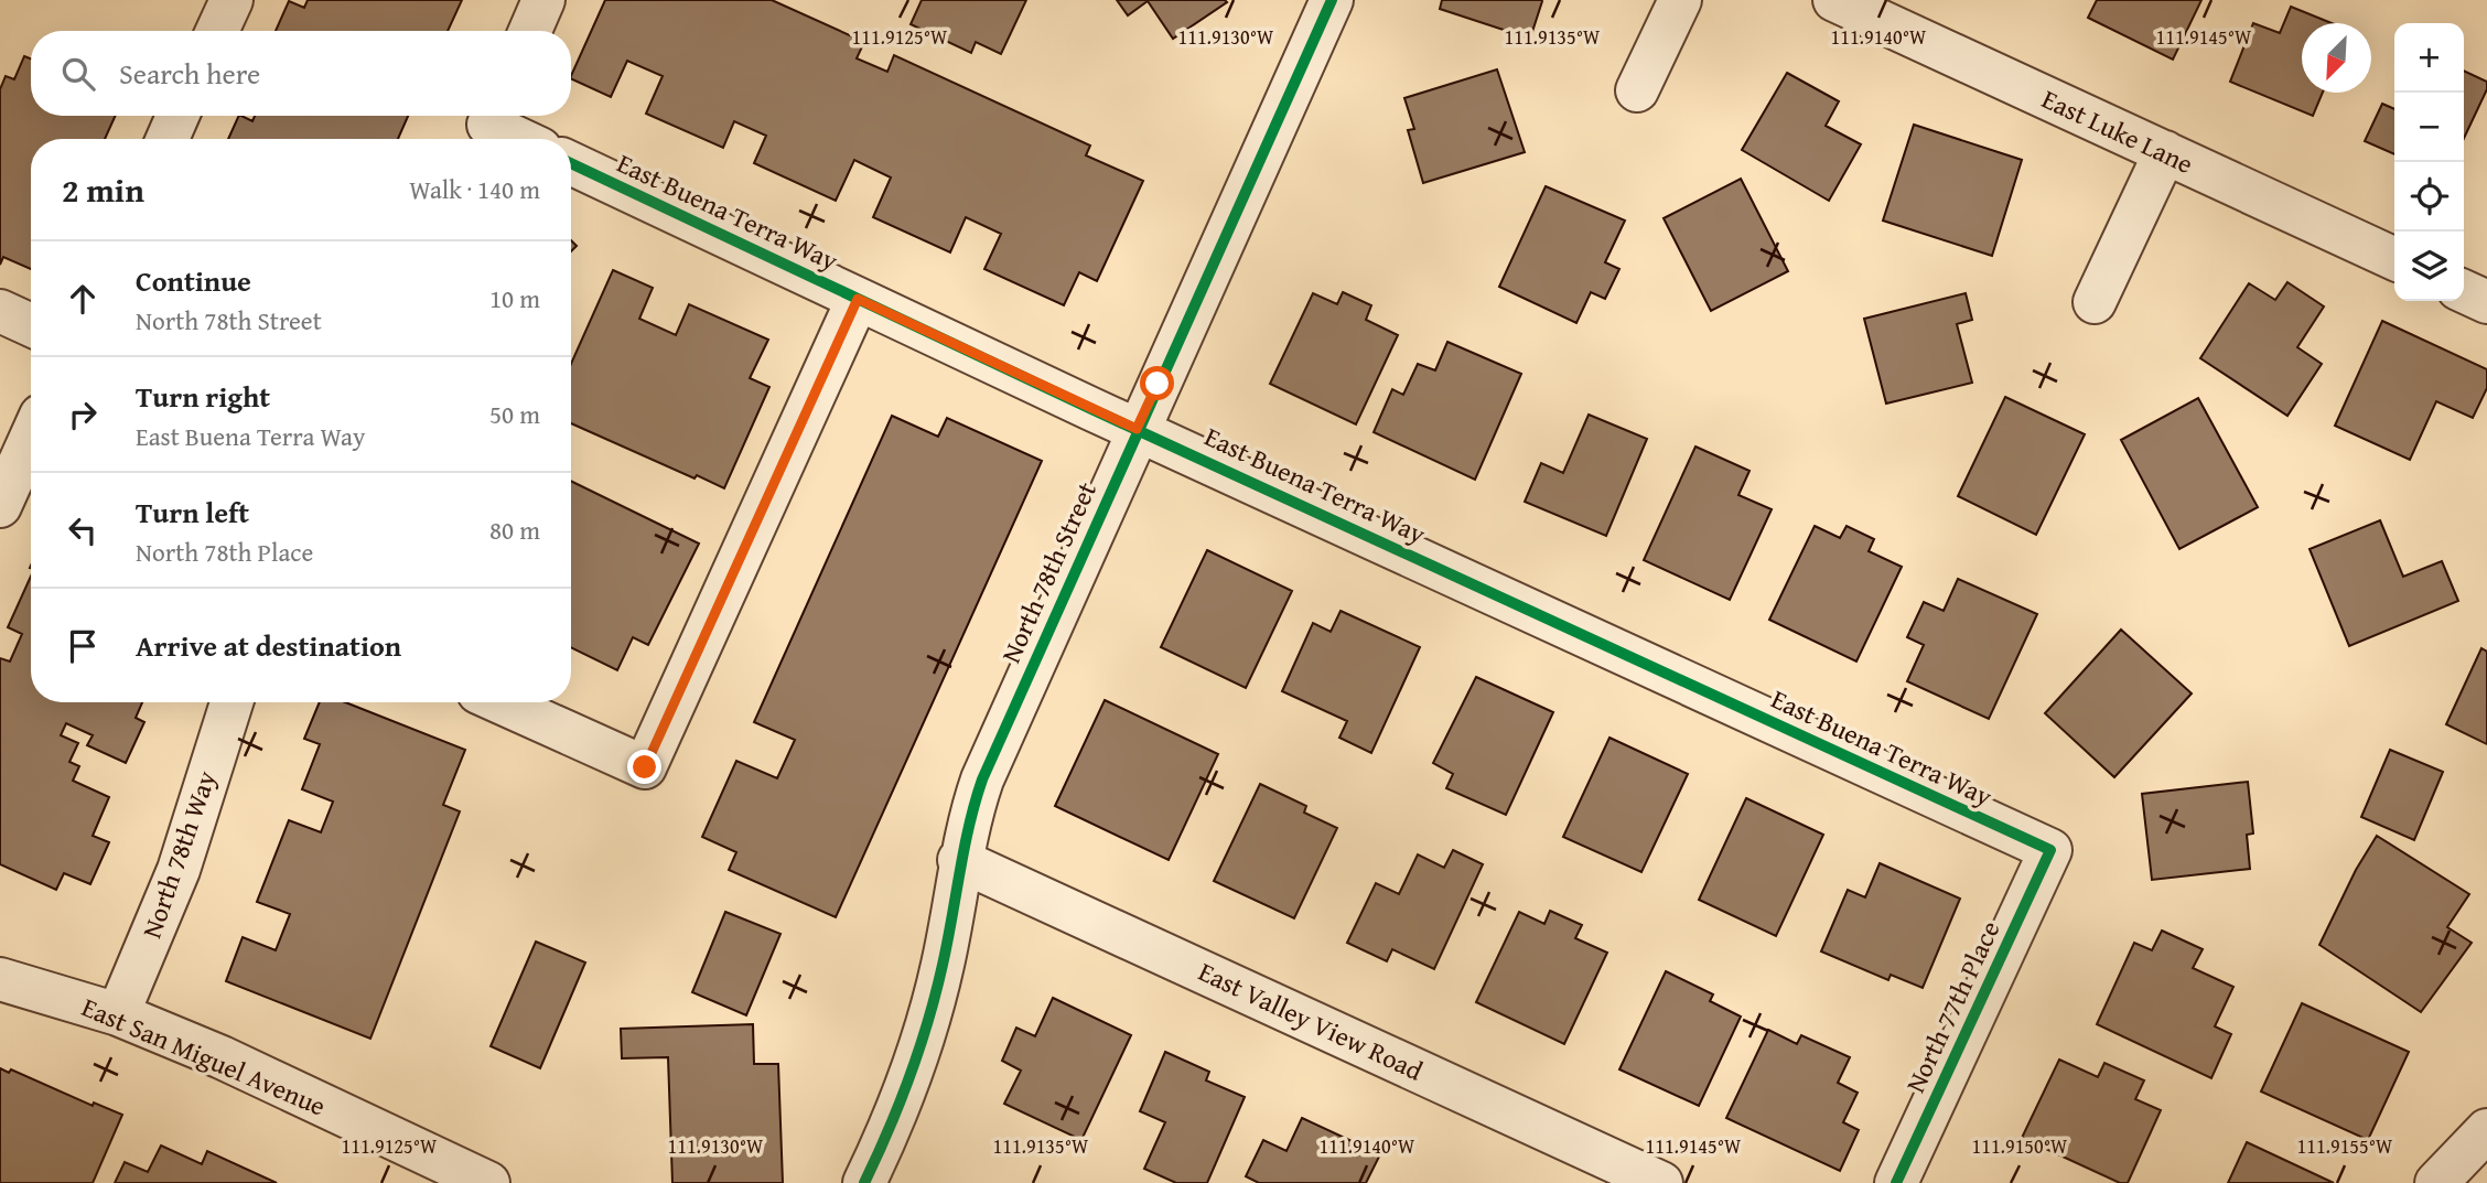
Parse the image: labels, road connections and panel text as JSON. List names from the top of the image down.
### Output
{
  "streets": {
    "street": [
      "East Luke Lane",
      "East Buena Terra Way",
      "North 78th Street",
      "North 78th Way",
      "North 77th Place",
      "East Valley View Road",
      "East San Miguel Avenue"
    ]
  },
  "crossings": [
    ["East Buena Terra Way", "North 78th Street"],
    ["East Buena Terra Way", "North 77th Place"],
    ["North 78th Street", "East Valley View Road"],
    ["North 78th Way", "East San Miguel Avenue"]
  ],
  "north": "bottom left",
  "page": {
    "map_buttons": ["+", "−"],
    "search": "Search here",
    "heading": ["2 min", "Walk · 140 m"],
    "list": [
      ["Continue", "North 78th Street", "10 m"],
      ["Turn right", "East Buena Terra Way", "50 m"],
      ["Turn left", "North 78th Place", "80 m"],
      "Arrive at destination"
    ]
  },
  "coordinates": [
    "111.9125°W",
    "111.9130°W",
    "111.9135°W",
    "111.9140°W",
    "111.9145°W",
    "111.9150°W",
    "111.9155°W"
  ]
}
